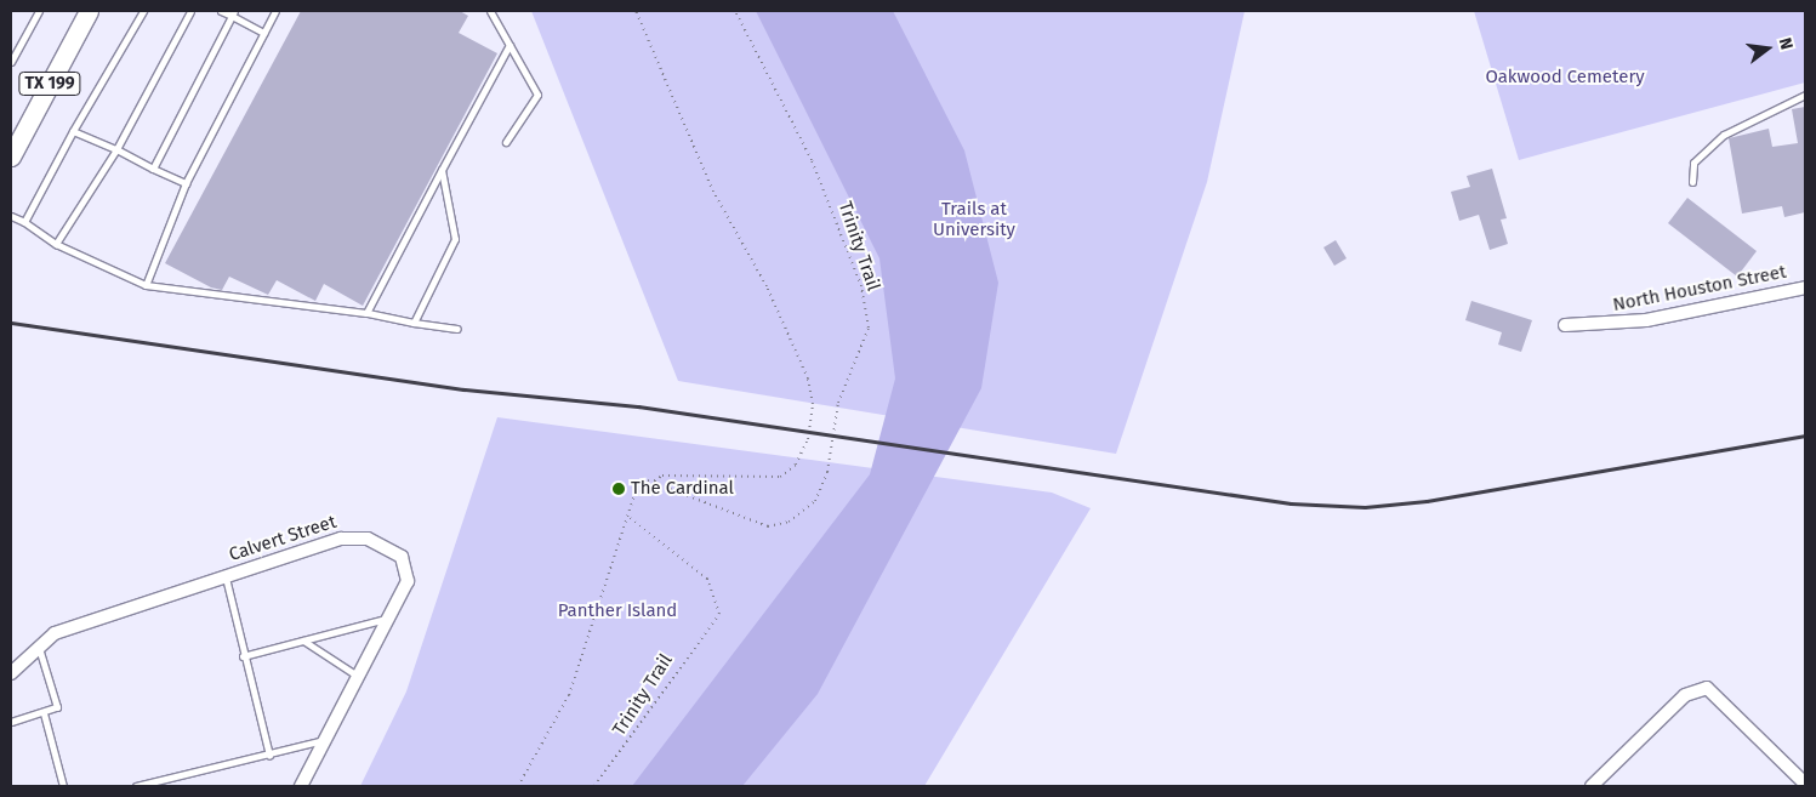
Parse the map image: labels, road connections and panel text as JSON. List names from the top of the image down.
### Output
{
  "streets": {
    "main road": ["TX 199"],
    "street": ["North Houston Street", "Calvert Street"],
    "path": ["Trinity Trail"]
  },
  "parks": ["Oakwood Cemetery", "Trails at University", "Panther Island"],
  "places": ["The Cardinal"],
  "north": "right"
}
